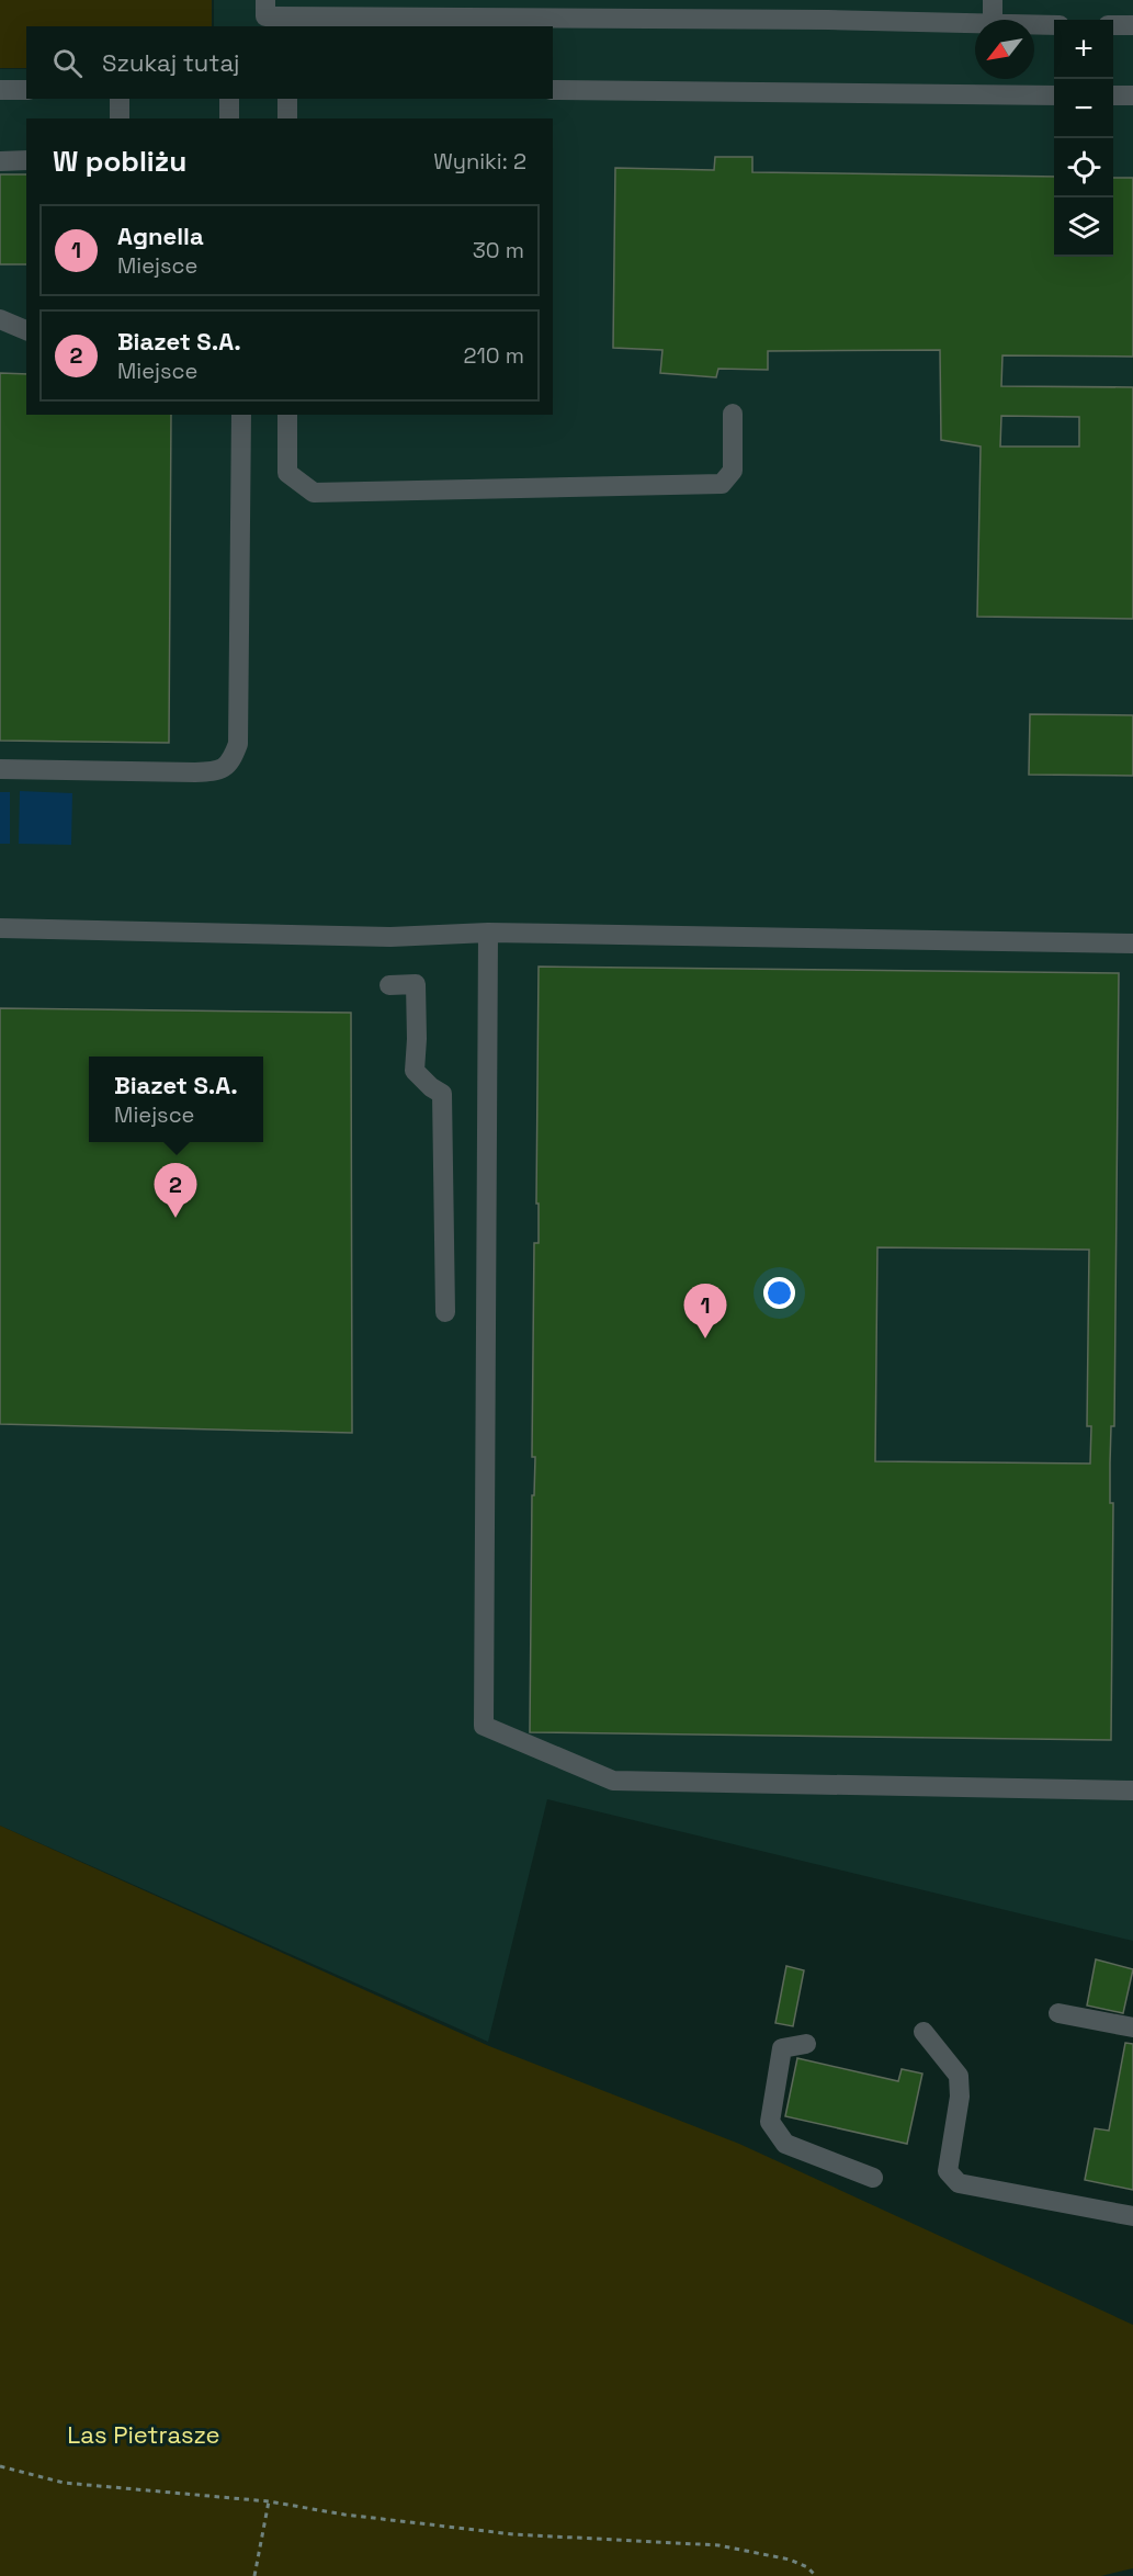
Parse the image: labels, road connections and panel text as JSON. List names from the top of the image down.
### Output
{
  "parks": ["Las Pietrasze"],
  "north": "bottom left",
  "page": {
    "map_buttons": ["+", "−"],
    "search": "Szukaj tutaj",
    "heading": ["W pobliżu", "Wyniki: 2"],
    "list": [
      {
        "mark": "1",
        "name": "Agnella",
        "note": "Miejsce",
        "value": "30 m"
      },
      {
        "mark": "2",
        "name": "Biazet S.A.",
        "note": "Miejsce",
        "value": "210 m"
      }
    ],
    "popup": ["Biazet S.A.", "Miejsce"],
    "pins": ["2", "1"]
  }
}
